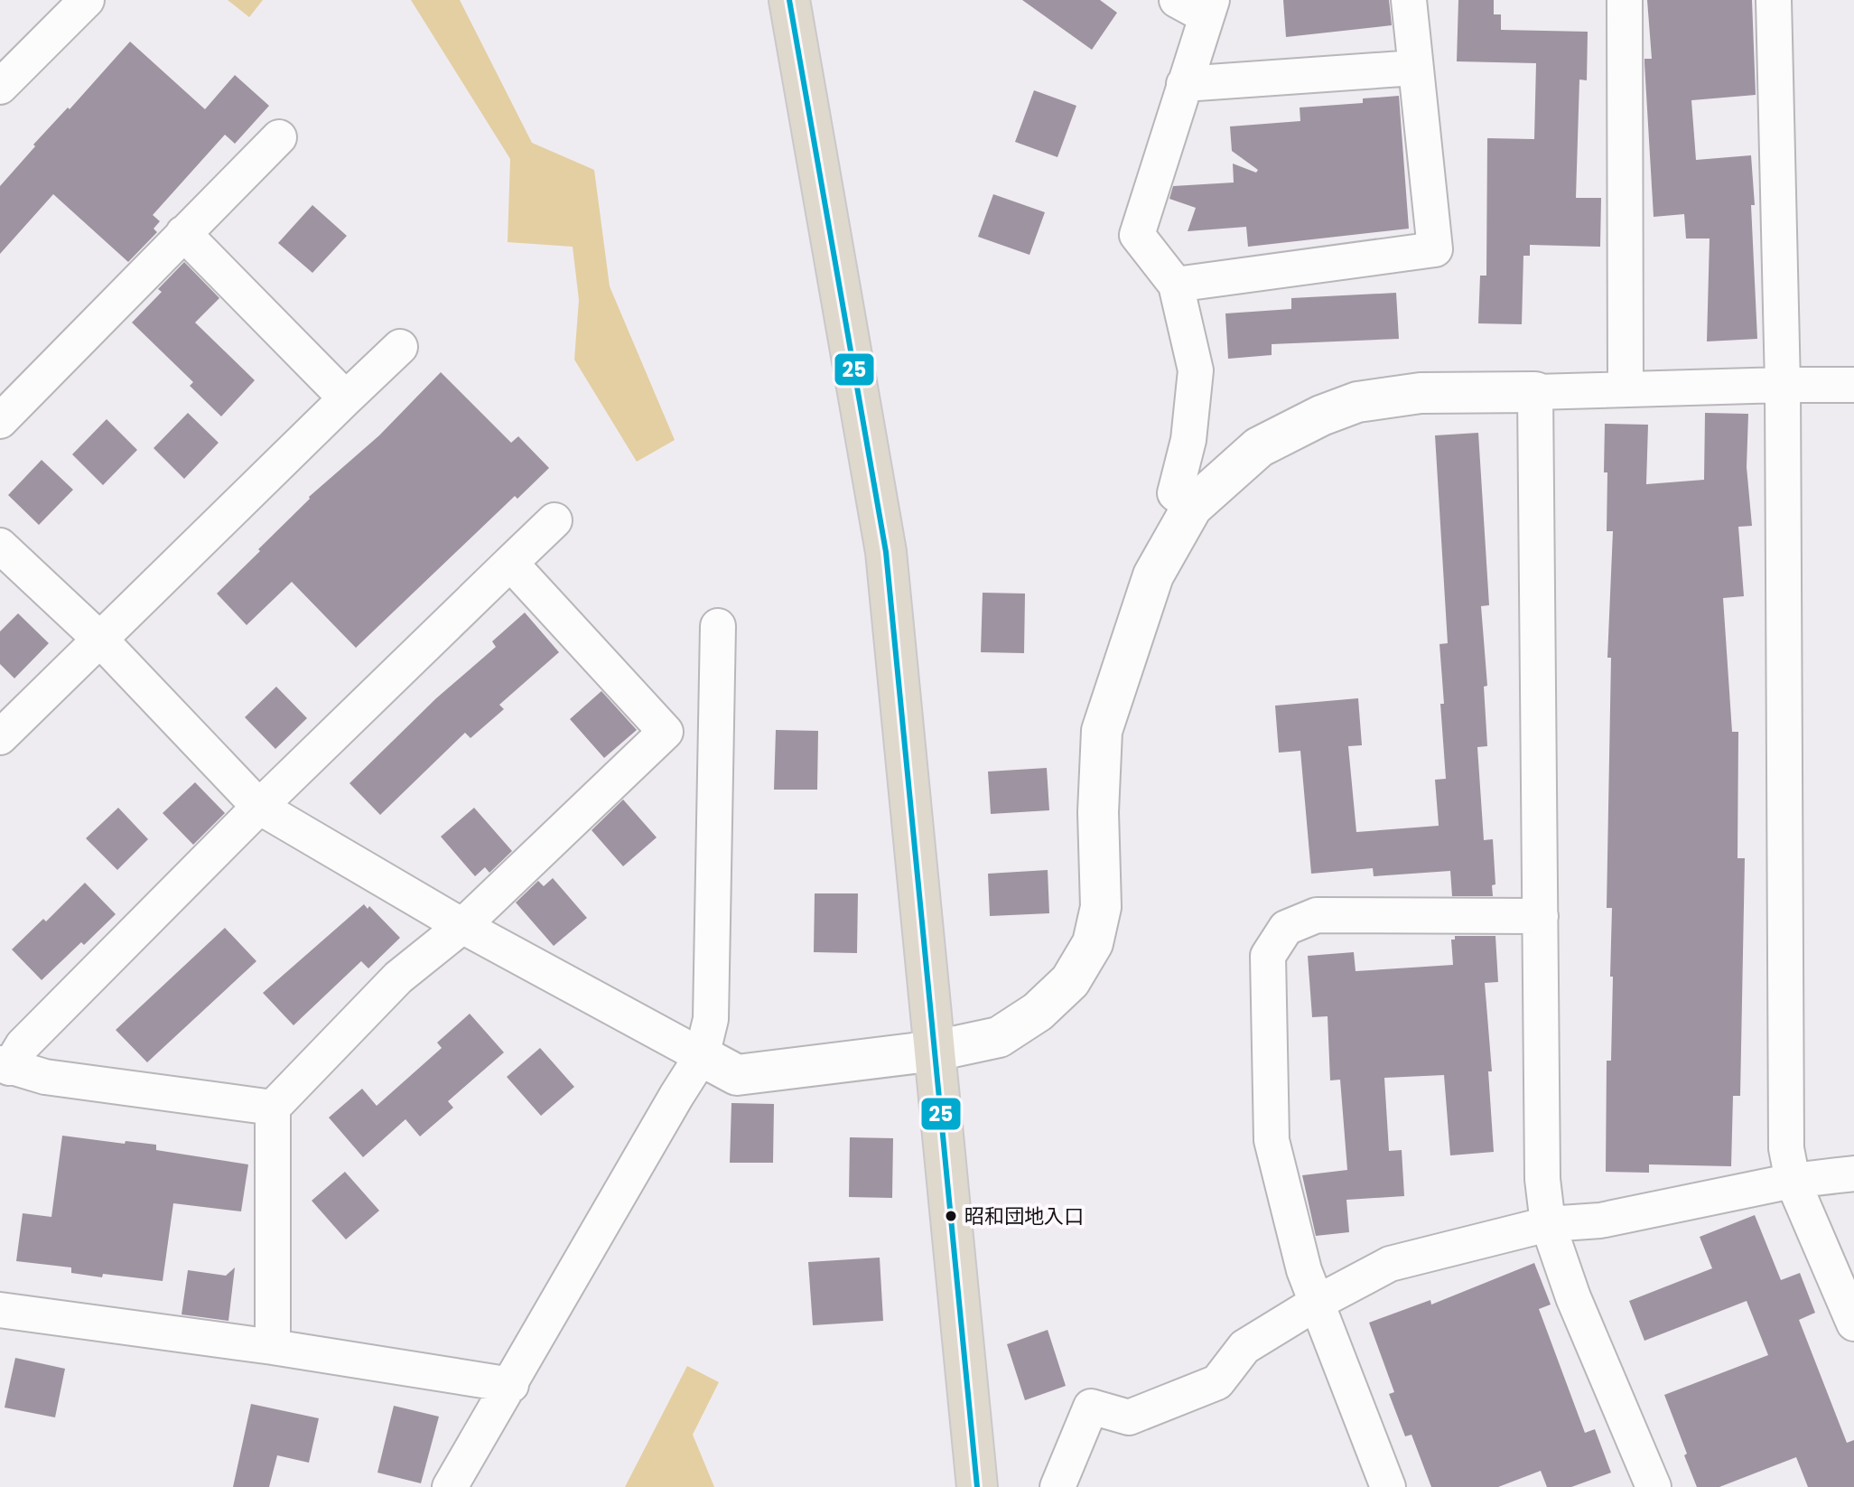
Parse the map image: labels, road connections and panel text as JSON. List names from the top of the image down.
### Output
{
  "places": ["昭和団地入口"],
  "lines": ["transit line 25"]
}
